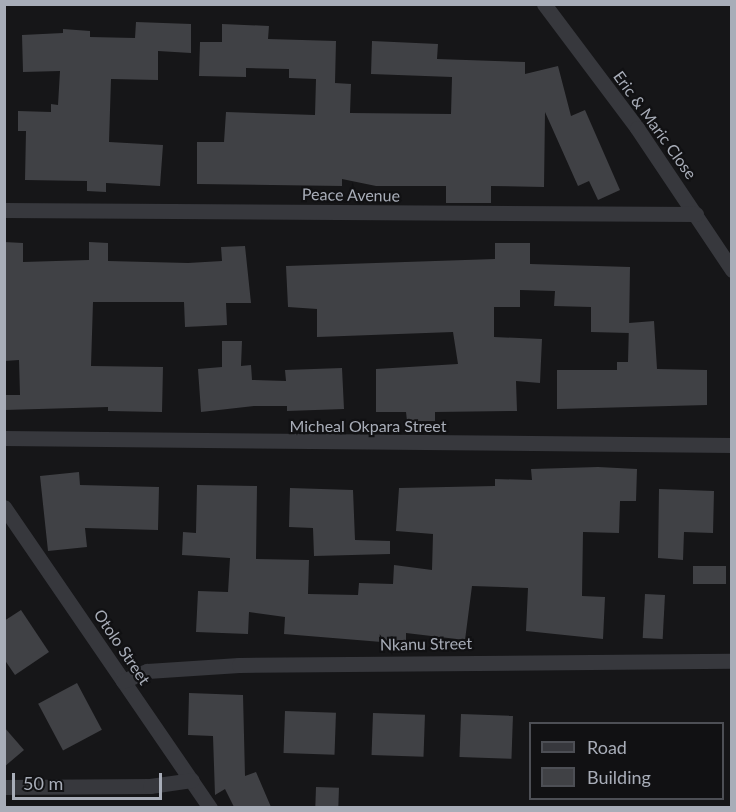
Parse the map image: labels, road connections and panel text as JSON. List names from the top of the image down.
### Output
{
  "streets": {
    "street": [
      "Eric & Maric Close",
      "Peace Avenue",
      "Micheal Okpara Street",
      "Nkanu Street",
      "Otolo Street"
    ]
  },
  "crossings": [
    ["Eric & Maric Close", "Peace Avenue"],
    ["Nkanu Street", "Otolo Street"]
  ],
  "legend": ["Road", "Building"],
  "scale_bar": "50 m"
}
